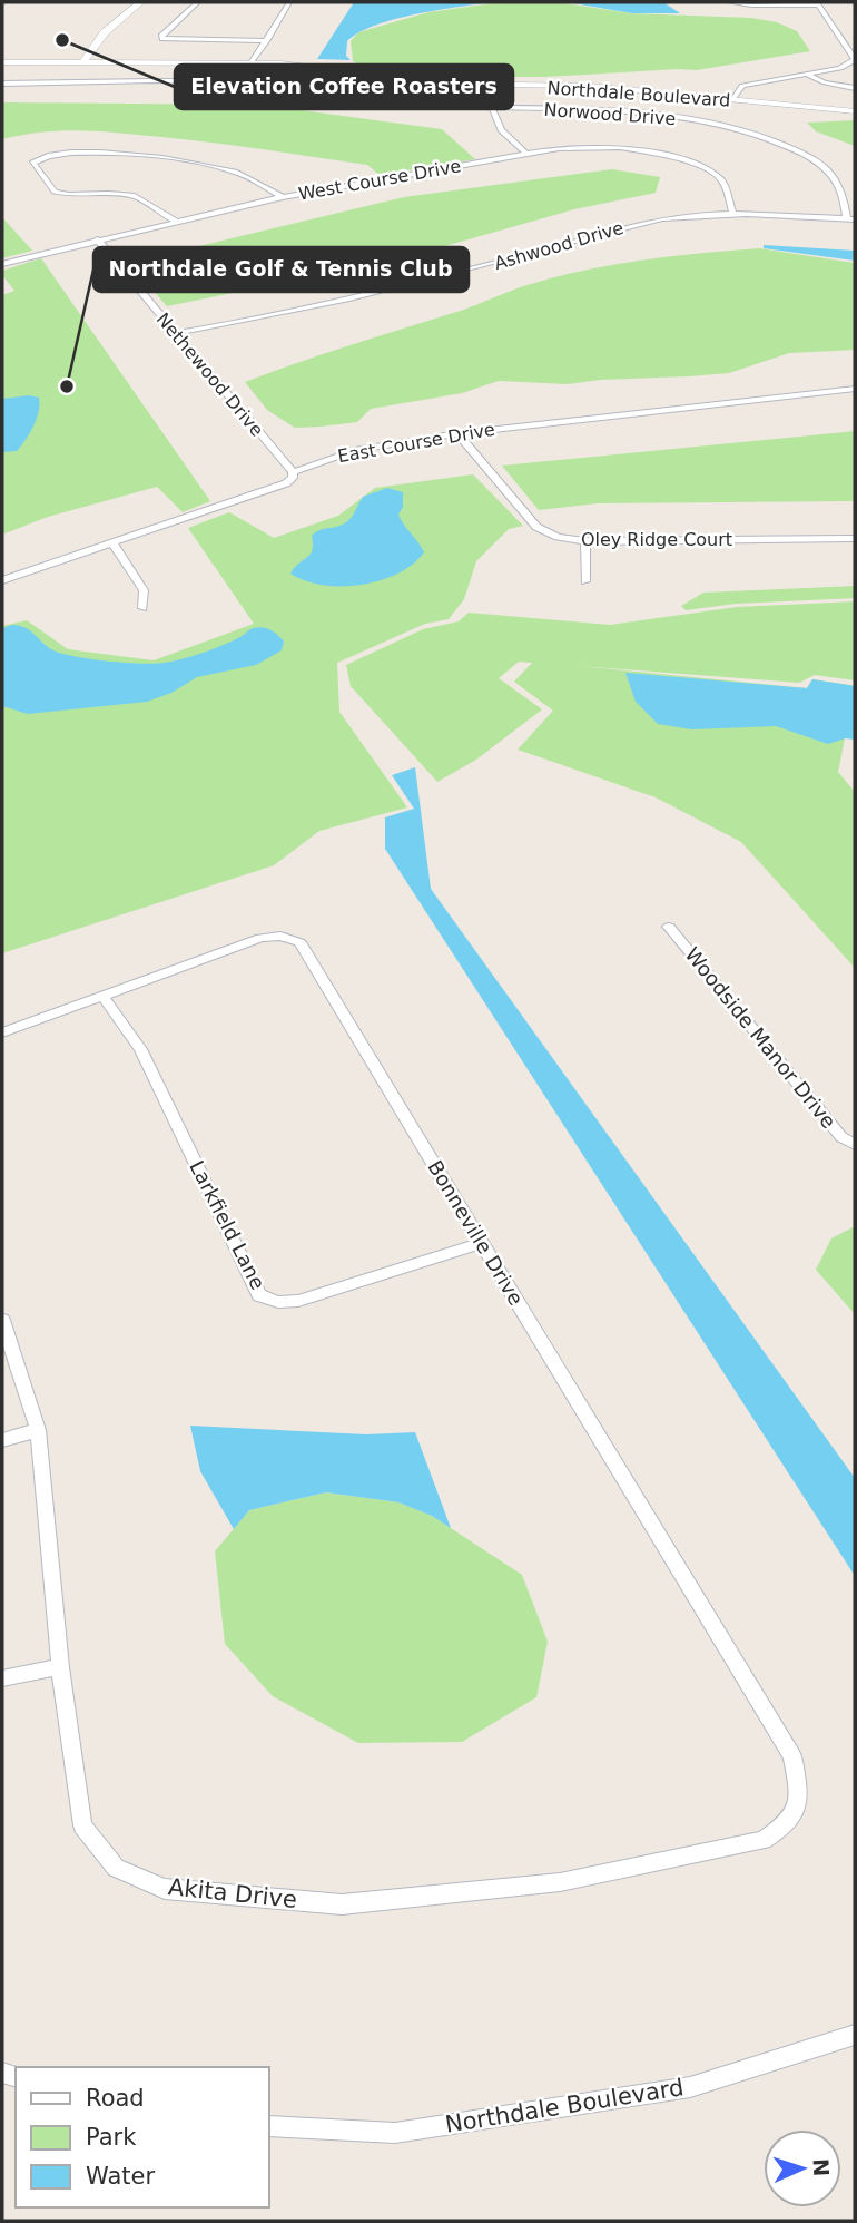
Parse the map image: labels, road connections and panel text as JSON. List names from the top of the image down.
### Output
{
  "streets": {
    "street": [
      "Northdale Boulevard",
      "Norwood Drive",
      "West Course Drive",
      "Ashwood Drive",
      "Nethewood Drive",
      "East Course Drive",
      "Oley Ridge Court",
      "Woodside Manor Drive",
      "Larkfield Lane",
      "Bonneville Drive",
      "Akita Drive"
    ]
  },
  "crossings": [
    ["Norwood Drive", "Ashwood Drive"],
    ["West Course Drive", "Ashwood Drive"],
    ["West Course Drive", "Nethewood Drive"],
    ["Ashwood Drive", "Nethewood Drive"],
    ["Nethewood Drive", "East Course Drive"],
    ["East Course Drive", "Oley Ridge Court"],
    ["Larkfield Lane", "Bonneville Drive"],
    ["Bonneville Drive", "Akita Drive"]
  ],
  "places": ["Elevation Coffee Roasters", "Northdale Golf & Tennis Club"],
  "legend": ["Road", "Park", "Water"],
  "north": "right"
}
